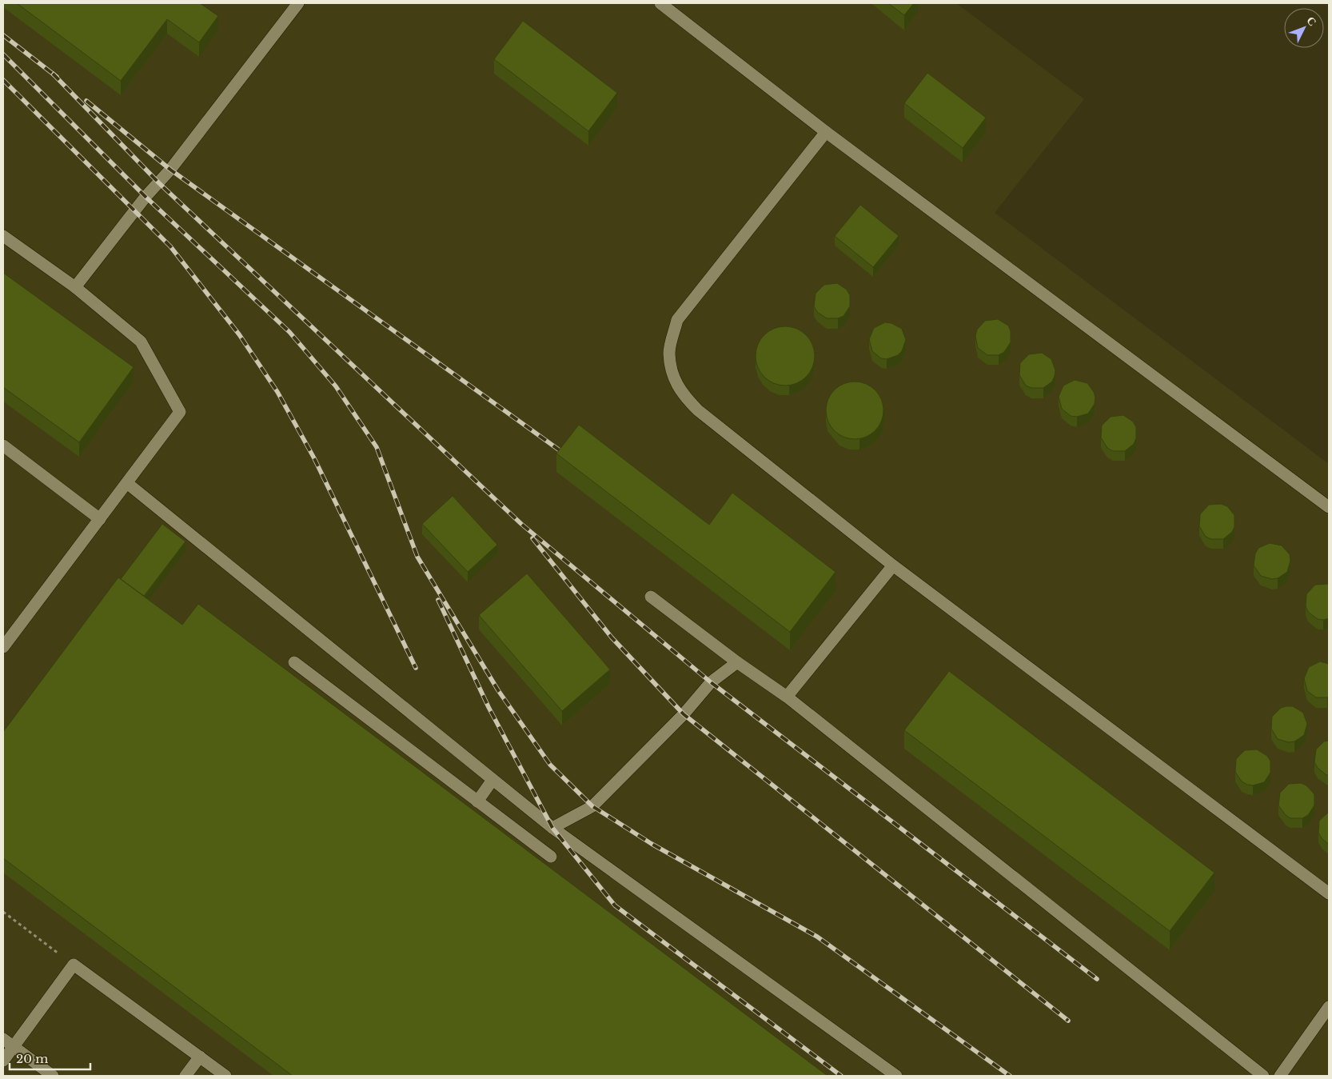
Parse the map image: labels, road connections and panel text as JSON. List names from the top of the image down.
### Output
{
  "scale_bar": "20 m",
  "north": "top right"
}
